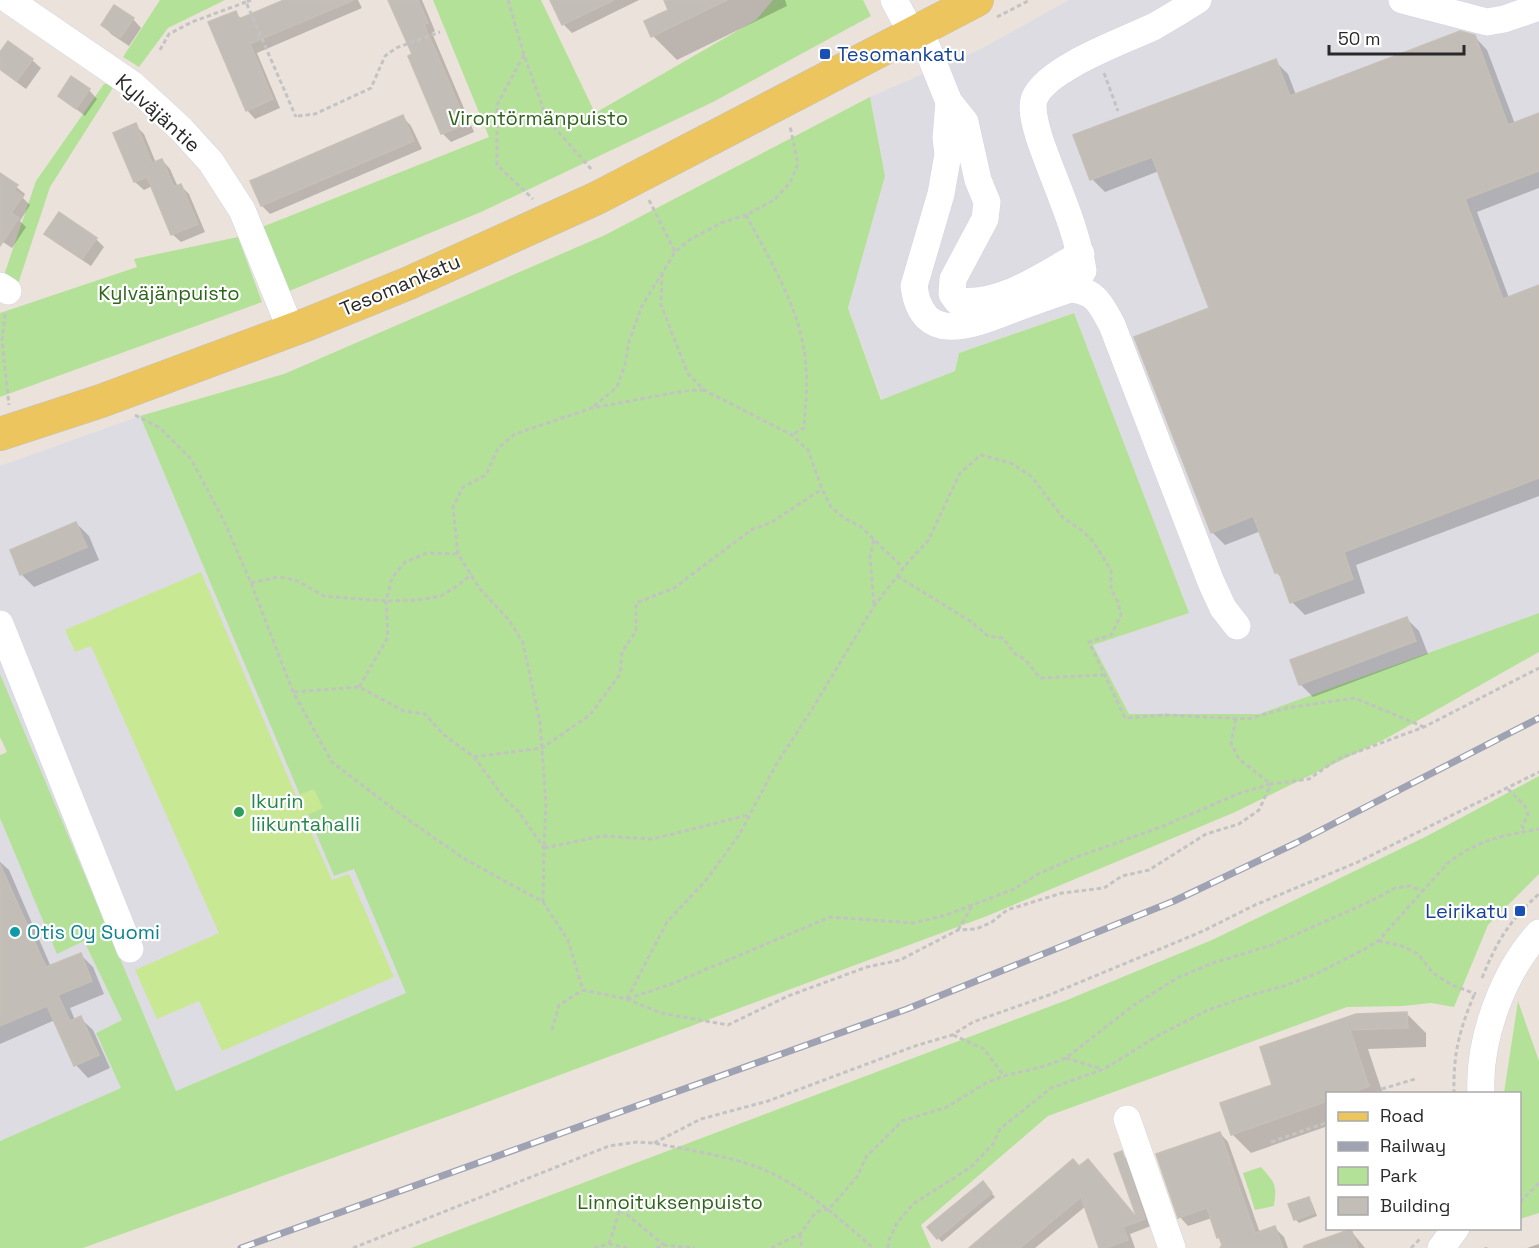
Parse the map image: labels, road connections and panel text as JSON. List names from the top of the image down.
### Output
{
  "streets": {
    "main road": ["Tesomankatu"],
    "street": ["Kylväjäntie"]
  },
  "crossings": [
    ["Kylväjäntie", "Tesomankatu"]
  ],
  "parks": ["Virontörmänpuisto", "Kylväjänpuisto", "Linnoituksenpuisto"],
  "places": {
    "transit": ["Tesomankatu", "Leirikatu"],
    "other": ["Ikurin liikuntahalli", "Otis Oy Suomi"]
  },
  "legend": [
    "Road",
    "Railway",
    "Park",
    "Building"
  ],
  "scale_bar": "50 m"
}
